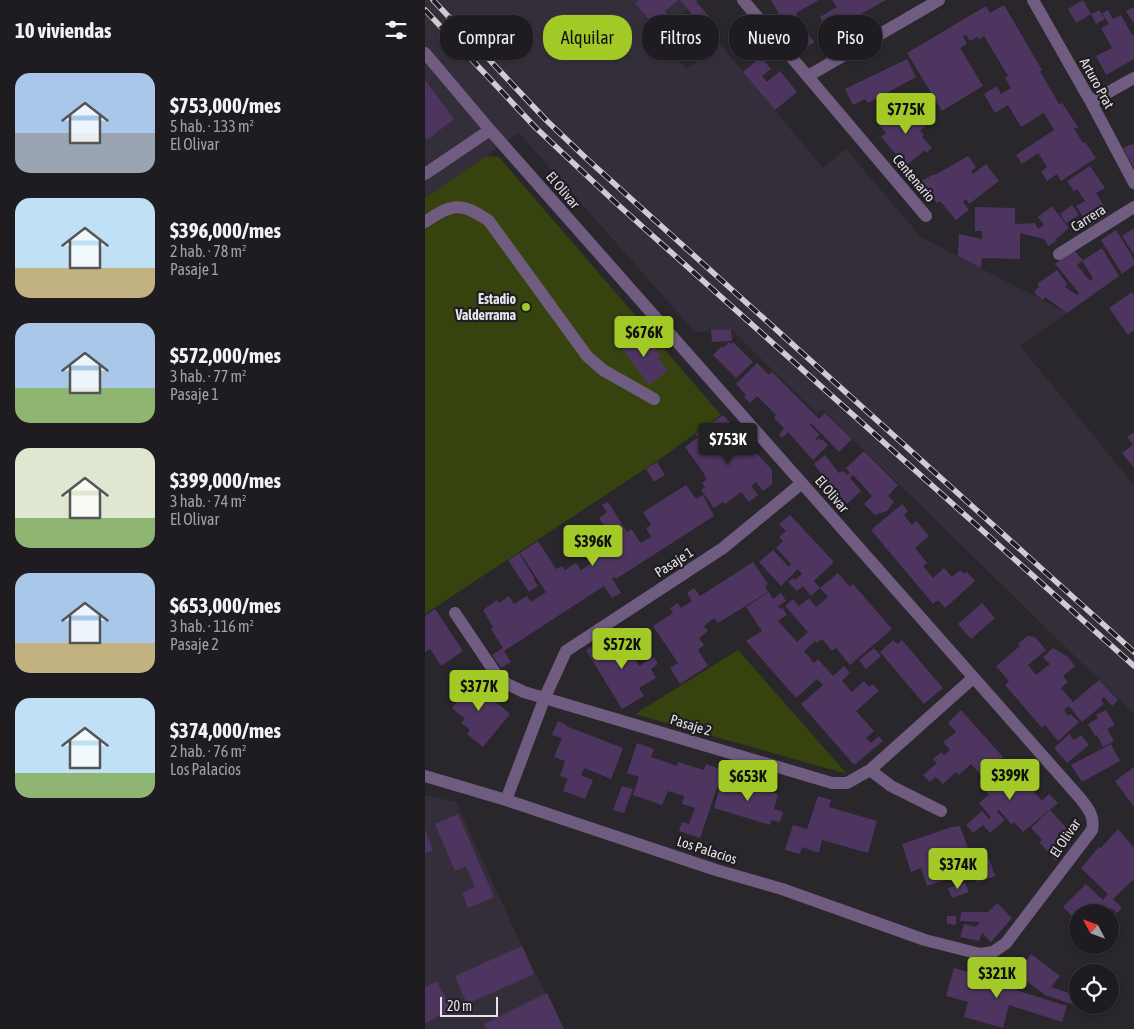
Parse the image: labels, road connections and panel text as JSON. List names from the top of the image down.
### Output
{
  "streets": {
    "street": [
      "Arturo Prat",
      "Centenario",
      "El Olivar",
      "Carrera",
      "Pasaje 1",
      "Pasaje 2",
      "Los Palacios"
    ]
  },
  "crossings": [
    ["El Olivar", "Pasaje 1"],
    ["El Olivar", "Pasaje 2"],
    ["El Olivar", "Los Palacios"],
    ["Pasaje 1", "Pasaje 2"],
    ["Pasaje 1", "Los Palacios"]
  ],
  "places": ["Estadio Valderrama"],
  "scale_bar": "20 m",
  "north": "top left",
  "page": {
    "heading": "10 viviendas",
    "chip": [
      "Comprar",
      "Alquilar",
      "Filtros",
      "Nuevo",
      "Piso"
    ],
    "list": [
      {
        "name": "$753,000/mes",
        "note": "5 hab. · 133 m² · El Olivar"
      },
      {
        "name": "$396,000/mes",
        "note": "2 hab. · 78 m² · Pasaje 1"
      },
      {
        "name": "$572,000/mes",
        "note": "3 hab. · 77 m² · Pasaje 1"
      },
      {
        "name": "$399,000/mes",
        "note": "3 hab. · 74 m² · El Olivar"
      },
      {
        "name": "$653,000/mes",
        "note": "3 hab. · 116 m² · Pasaje 2"
      },
      {
        "name": "$374,000/mes",
        "note": "2 hab. · 76 m² · Los Palacios"
      }
    ],
    "price": [
      "$775K",
      "$676K",
      "$753K",
      "$396K",
      "$572K",
      "$377K",
      "$399K",
      "$653K",
      "$374K",
      "$321K"
    ],
    "scale": "20 m"
  }
}
